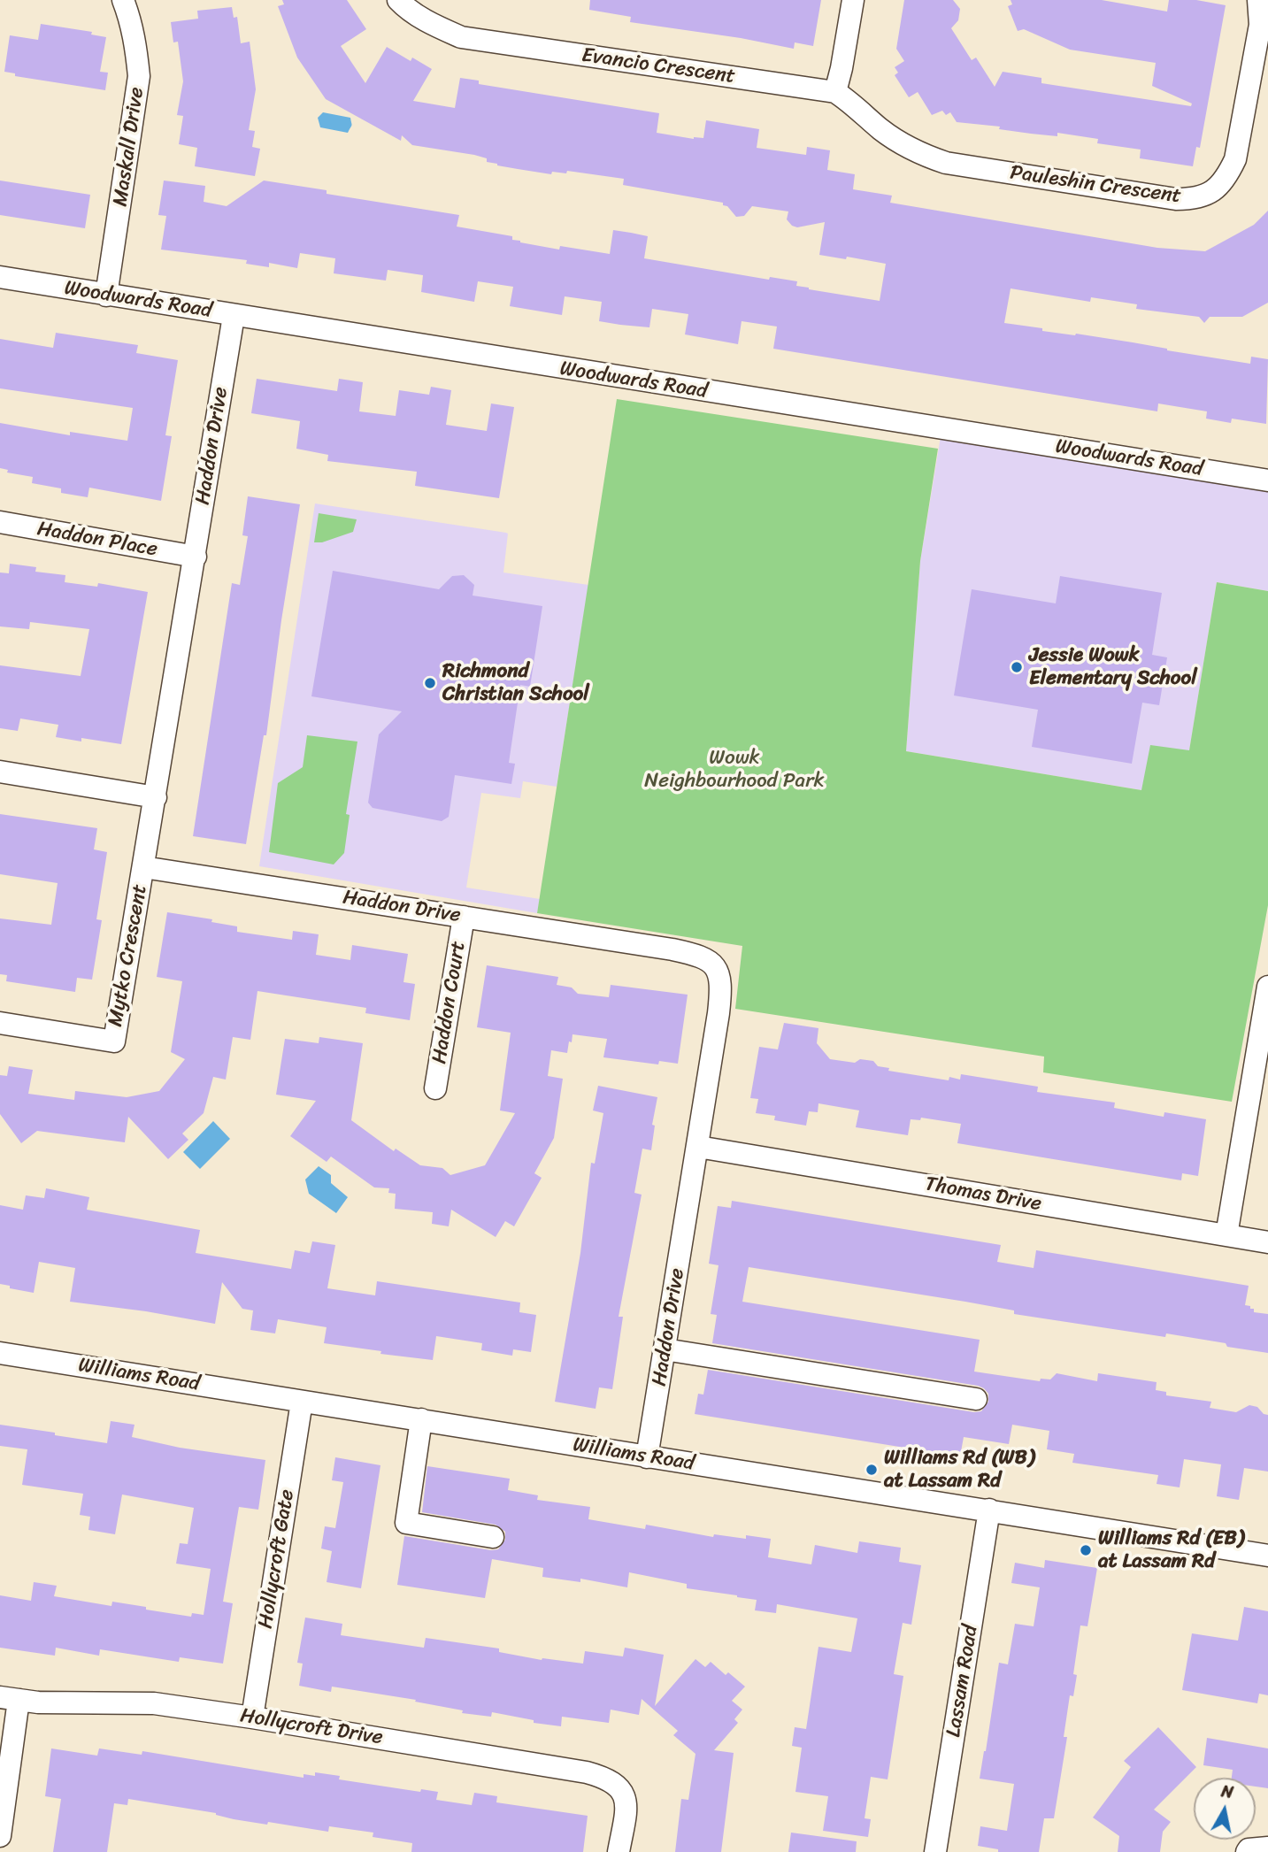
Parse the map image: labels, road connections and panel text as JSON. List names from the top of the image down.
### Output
{
  "streets": {
    "street": [
      "Evancio Crescent",
      "Maskall Drive",
      "Pauleshin Crescent",
      "Woodwards Road",
      "Haddon Drive",
      "Haddon Place",
      "Mytko Crescent",
      "Haddon Court",
      "Thomas Drive",
      "Williams Road",
      "Hollycroft Gate",
      "Lassam Road",
      "Hollycroft Drive"
    ]
  },
  "crossings": [
    ["Evancio Crescent", "Pauleshin Crescent"],
    ["Maskall Drive", "Woodwards Road"],
    ["Woodwards Road", "Haddon Drive"],
    ["Haddon Drive", "Haddon Place"],
    ["Haddon Drive", "Mytko Crescent"],
    ["Haddon Drive", "Haddon Court"],
    ["Haddon Drive", "Thomas Drive"],
    ["Haddon Drive", "Williams Road"],
    ["Williams Road", "Hollycroft Gate"],
    ["Williams Road", "Lassam Road"],
    ["Hollycroft Gate", "Hollycroft Drive"]
  ],
  "parks": ["Wowk Neighbourhood Park"],
  "places": [
    "Jessie Wowk Elementary School",
    "Richmond Christian School",
    "Williams Rd (WB) at Lassam Rd",
    "Williams Rd (EB) at Lassam Rd"
  ],
  "north": "top"
}
